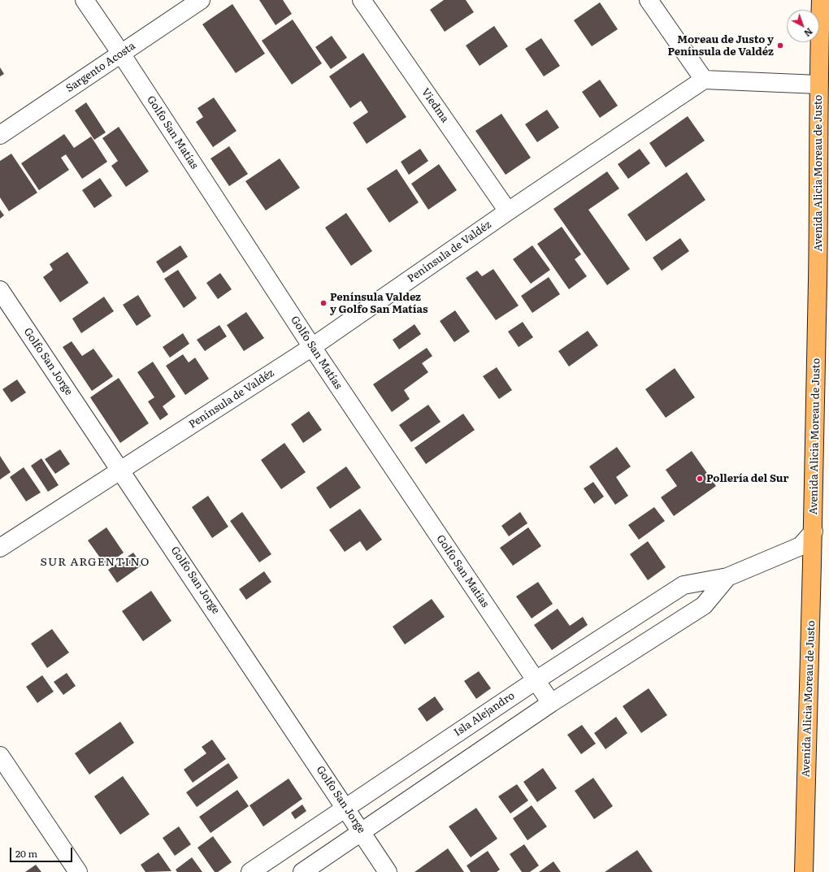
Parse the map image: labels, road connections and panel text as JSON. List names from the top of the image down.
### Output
{
  "streets": {
    "main road": ["Avenida Alicia Moreau de Justo"],
    "street": [
      "Sargento Acosta",
      "Viedma",
      "Golfo San Matías",
      "Península de Valdéz",
      "Golfo San Jorge",
      "Isla Alejandro"
    ]
  },
  "crossings": [
    ["Sargento Acosta", "Golfo San Matías"],
    ["Viedma", "Península de Valdéz"],
    ["Golfo San Matías", "Península de Valdéz"],
    ["Golfo San Matías", "Isla Alejandro"],
    ["Avenida Alicia Moreau de Justo", "Isla Alejandro"],
    ["Península de Valdéz", "Golfo San Jorge"],
    ["Golfo San Jorge", "Isla Alejandro"]
  ],
  "districts": ["SUR ARGENTINO"],
  "places": ["Moreau de Justo y Península de Valdéz", "Península Valdez y Golfo San Matías", "Pollería del Sur"],
  "scale_bar": "20 m",
  "north": "bottom right"
}
